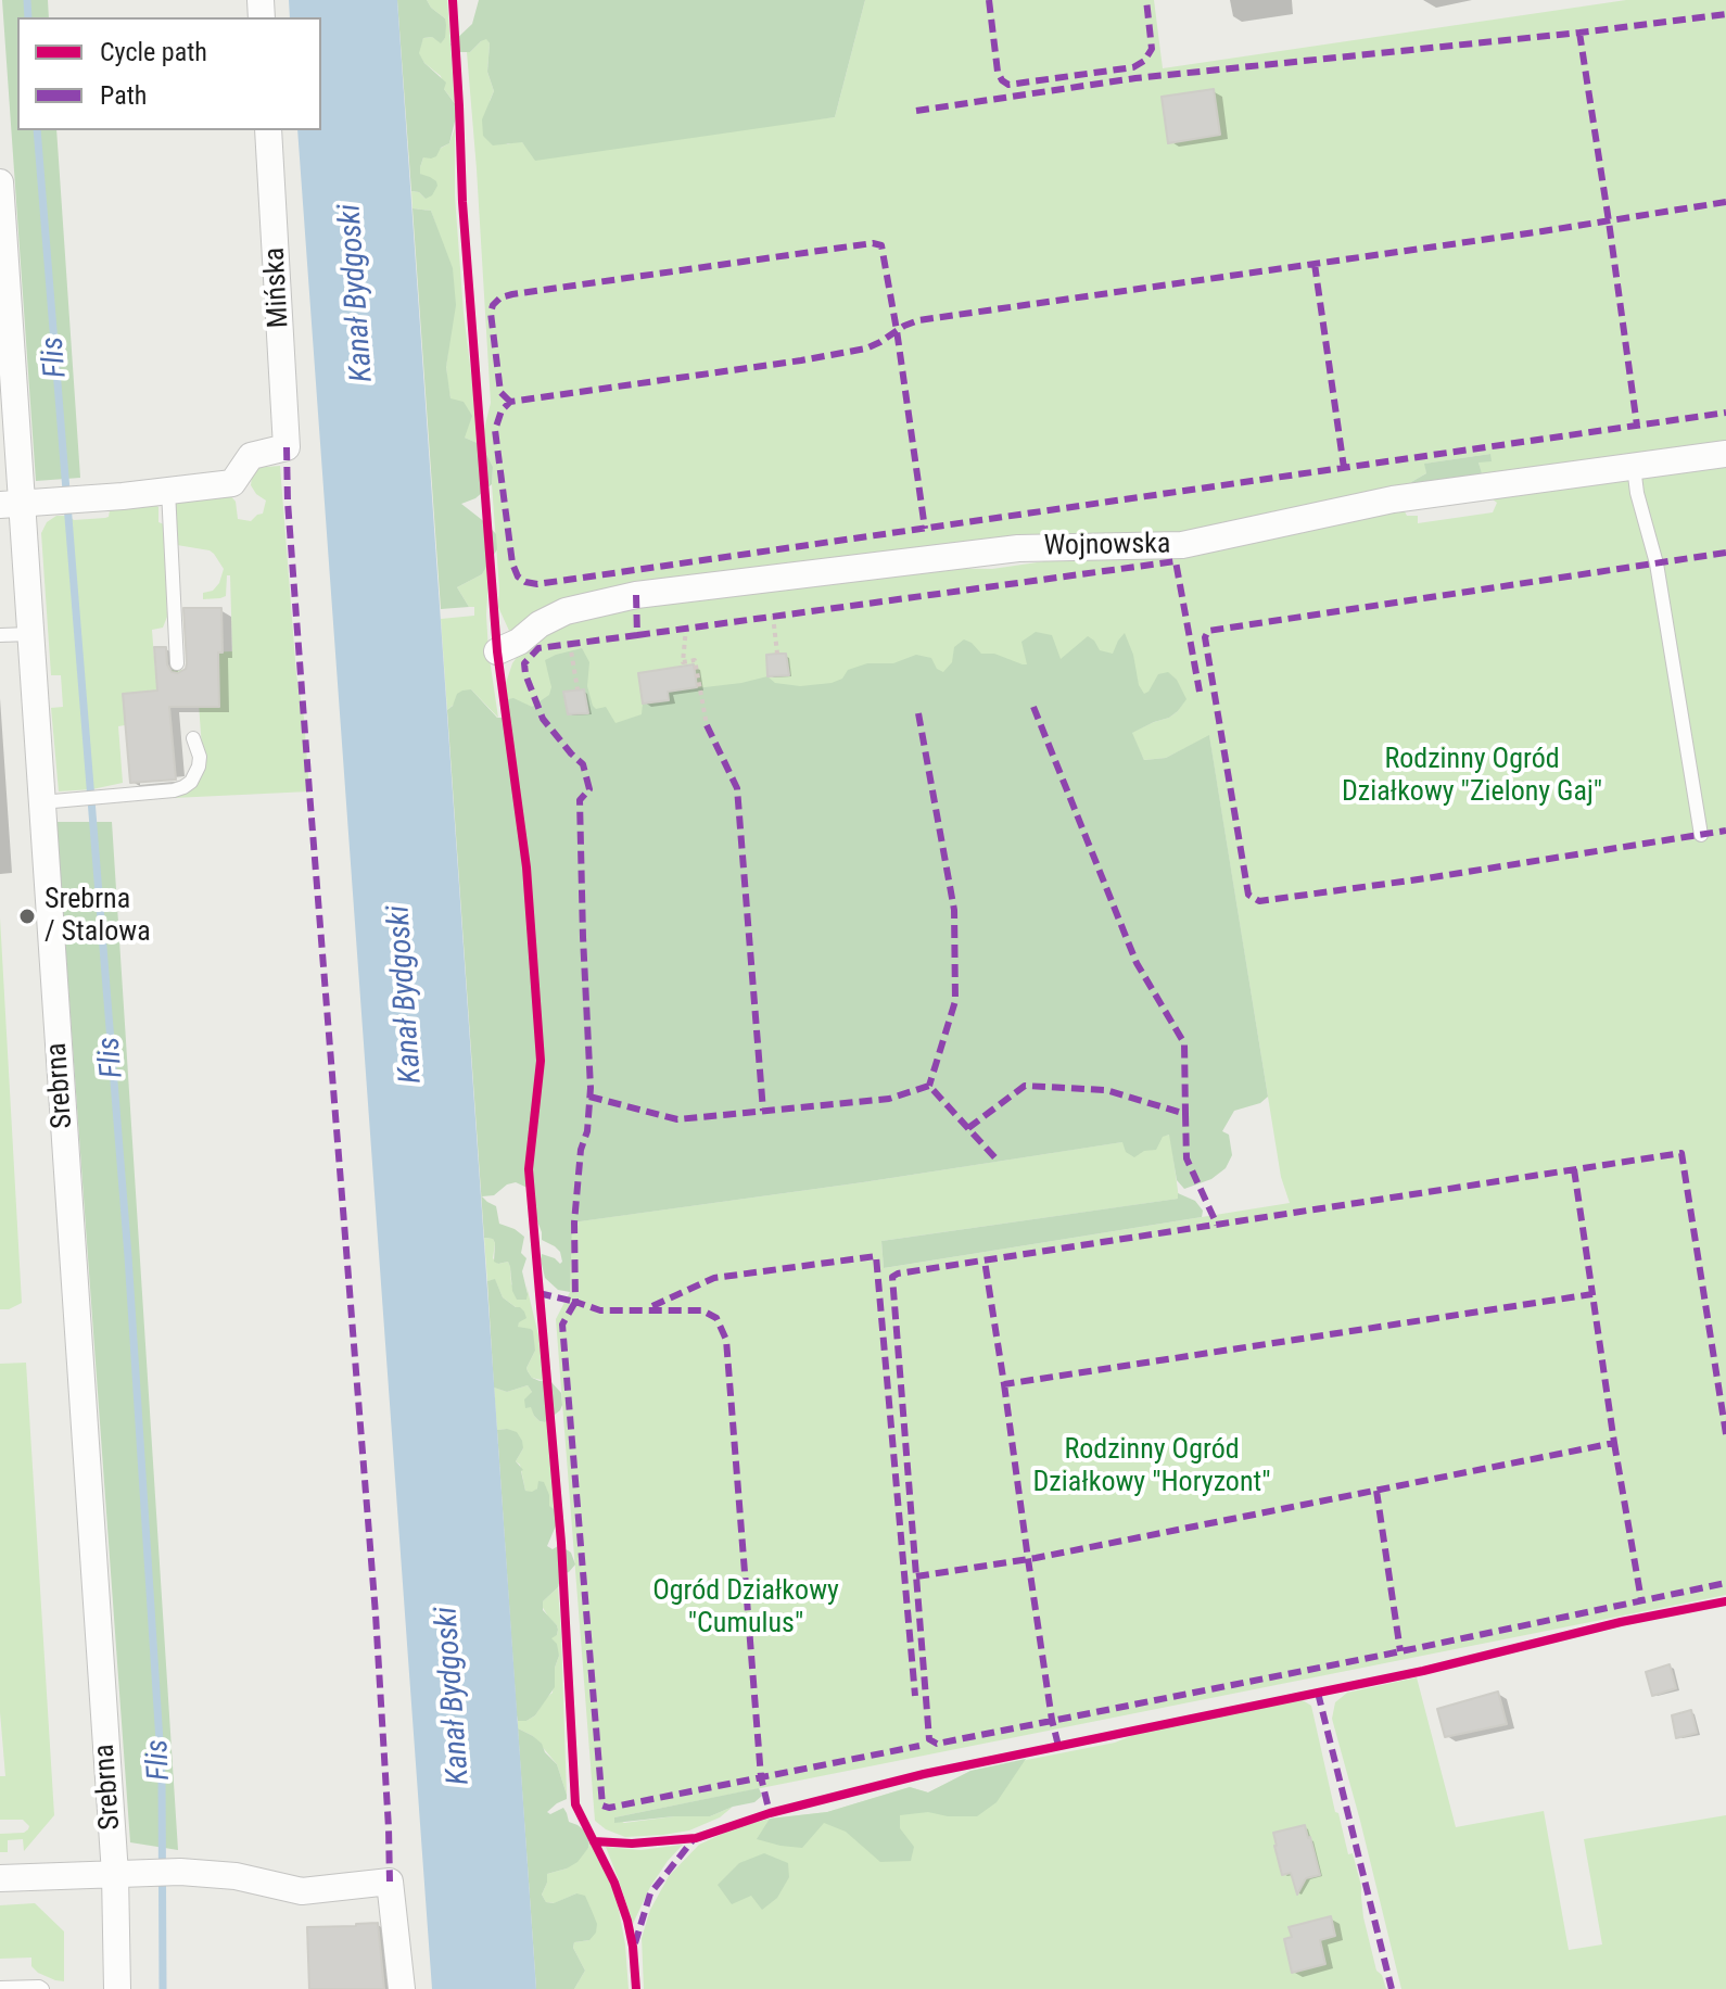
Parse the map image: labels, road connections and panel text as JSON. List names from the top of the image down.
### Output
{
  "streets": {
    "street": ["Mińska", "Wojnowska", "Srebrna"]
  },
  "water": ["Kanał Bydgoski", "Flis"],
  "parks": ["Rodzinny Ogród Działkowy \"Zielony Gaj\"", "Rodzinny Ogród Działkowy \"Horyzont\"", "Ogród Działkowy \"Cumulus\""],
  "places": ["Srebrna / Stalowa"],
  "legend": ["Cycle path", "Path"]
}
